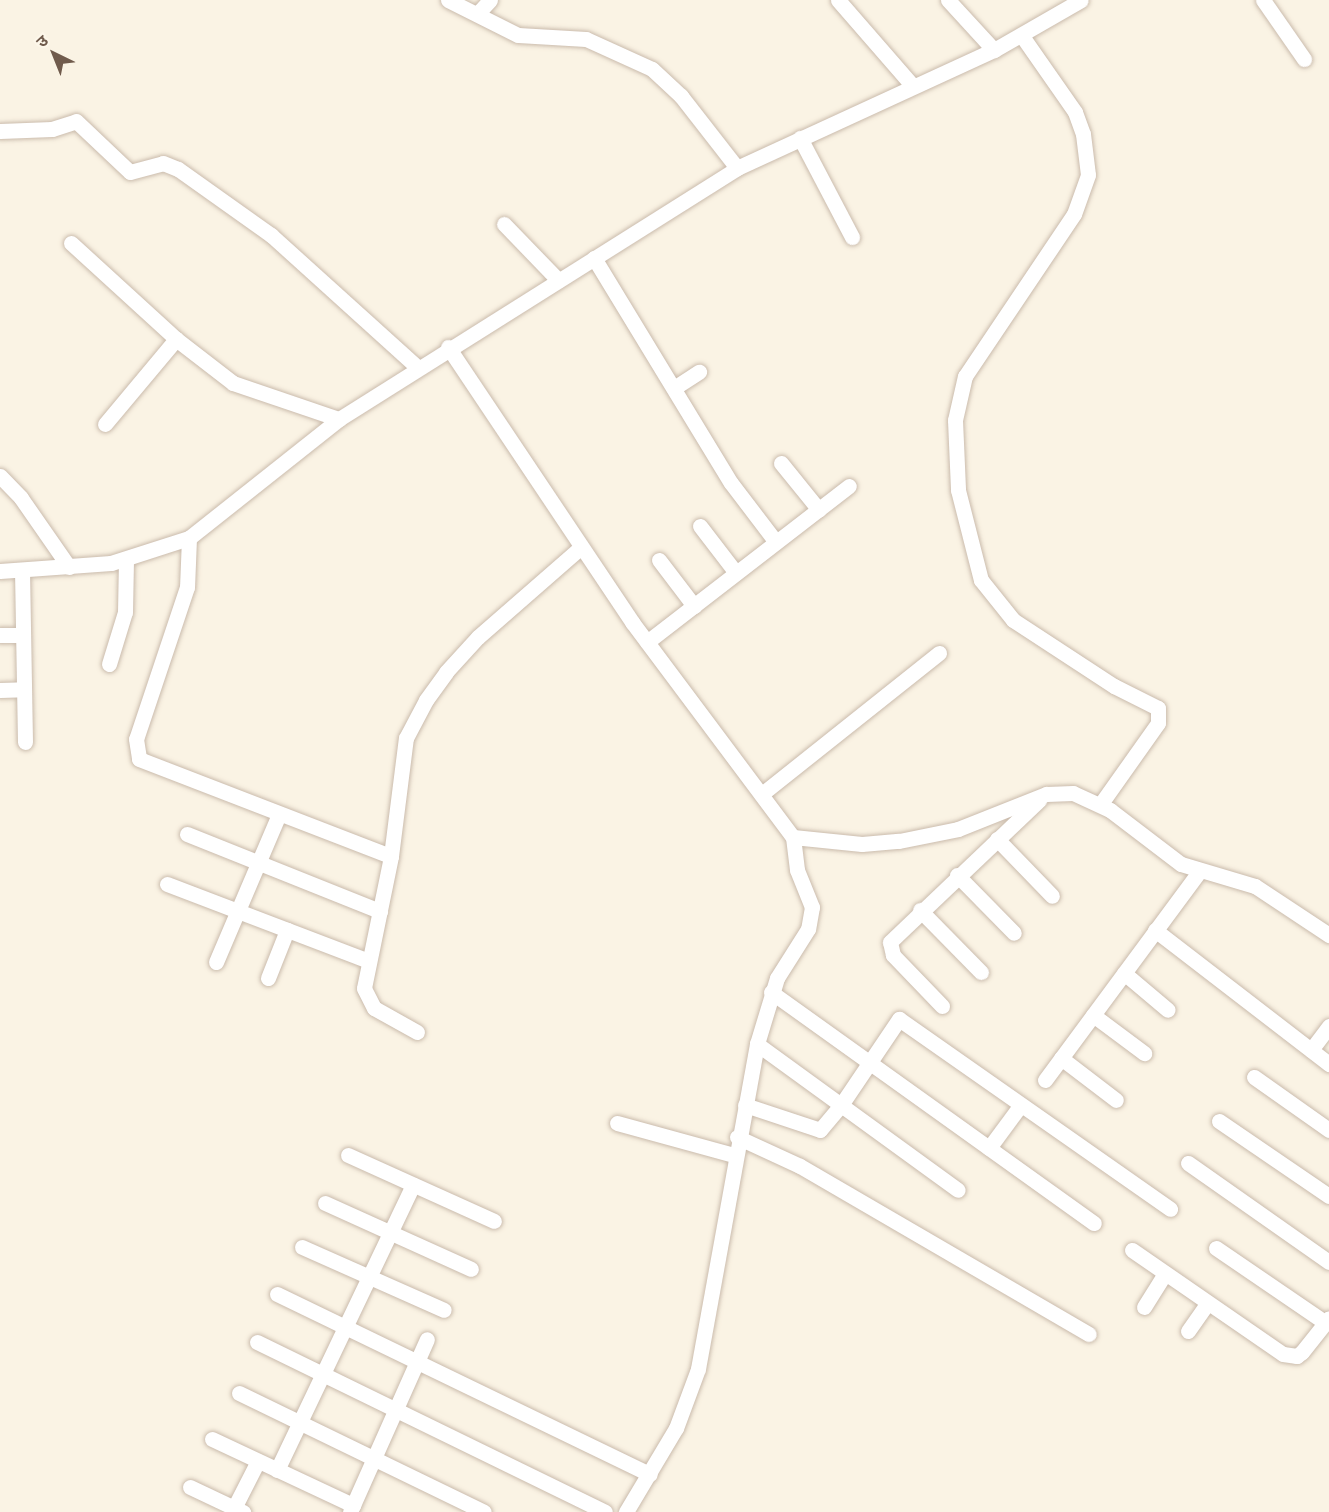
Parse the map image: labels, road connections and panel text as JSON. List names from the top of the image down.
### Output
{
  "north": "top left"
}
